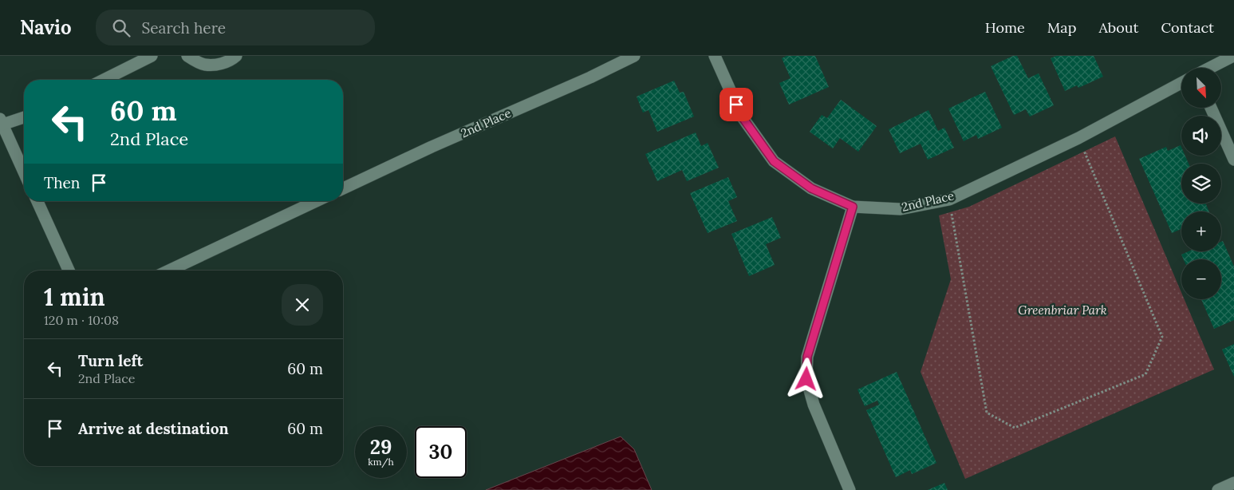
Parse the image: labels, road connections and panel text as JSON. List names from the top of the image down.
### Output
{
  "streets": {
    "street": ["2nd Place"]
  },
  "parks": ["Greenbriar Park"],
  "north": "bottom right",
  "page": {
    "header": "Navio",
    "search": "Search here",
    "nav": [
      "Home",
      "Map",
      "About",
      "Contact"
    ],
    "map_buttons": ["+", "−"],
    "turn": ["60 m", "2nd Place"],
    "then": "Then",
    "heading": ["1 min", "120 m · 10:08"],
    "list": [
      {
        "name": "Turn left",
        "note": "2nd Place",
        "value": "60 m"
      },
      {
        "name": "Arrive at destination",
        "value": "60 m"
      }
    ],
    "speed": "29 km/h",
    "limit": "30"
  }
}
